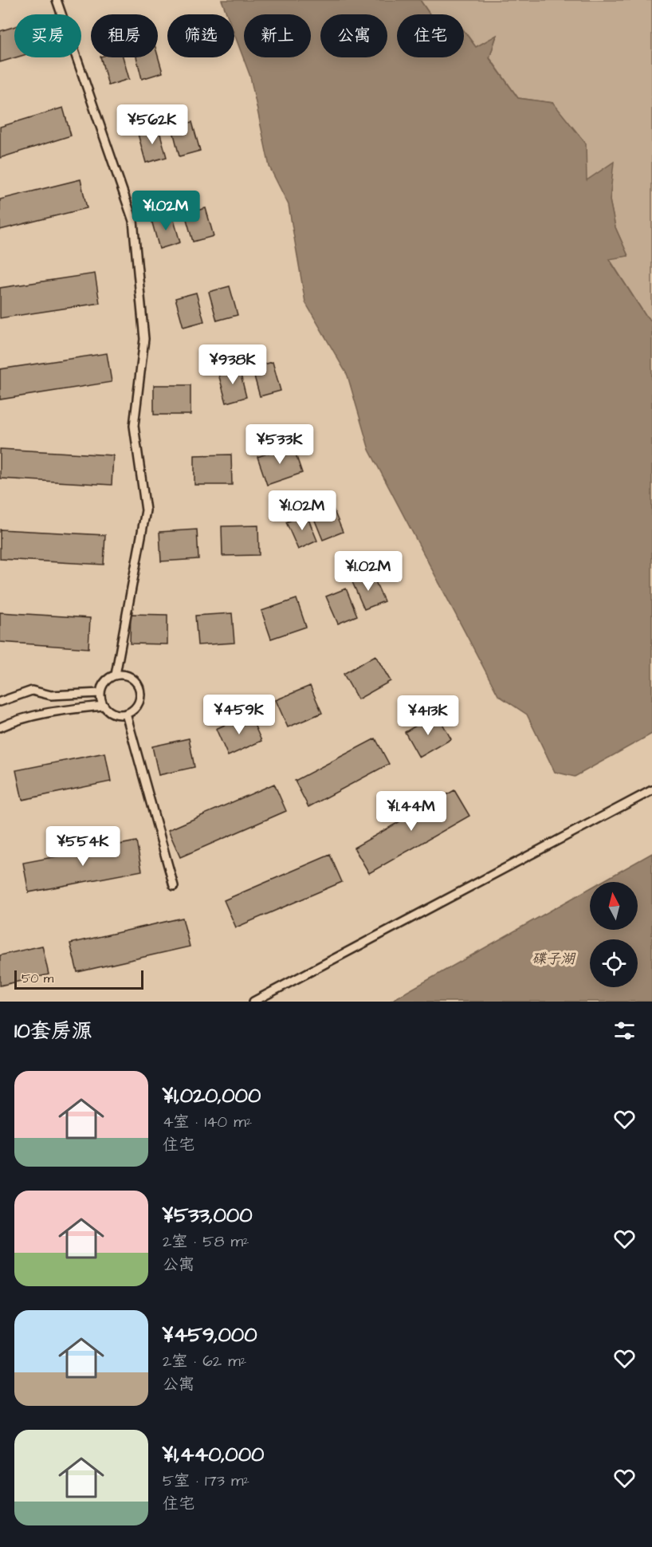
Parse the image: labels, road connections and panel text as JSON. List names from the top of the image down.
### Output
{
  "water": ["碟子湖"],
  "scale_bar": "50 m",
  "north": "top",
  "page": {
    "chip": [
      "买房",
      "租房",
      "筛选",
      "新上",
      "公寓",
      "住宅"
    ],
    "price": [
      "¥562K",
      "¥1.02M",
      "¥938K",
      "¥533K",
      "¥1.02M",
      "¥1.02M",
      "¥459K",
      "¥413K",
      "¥1.44M",
      "¥554K"
    ],
    "scale": "50 m",
    "heading": "10套房源",
    "list": [
      {
        "name": "¥1,020,000",
        "note": "4室 · 140 m² · 住宅"
      },
      {
        "name": "¥533,000",
        "note": "2室 · 58 m² · 公寓"
      },
      {
        "name": "¥459,000",
        "note": "2室 · 62 m² · 公寓"
      },
      {
        "name": "¥1,440,000",
        "note": "5室 · 173 m² · 住宅"
      }
    ]
  }
}
